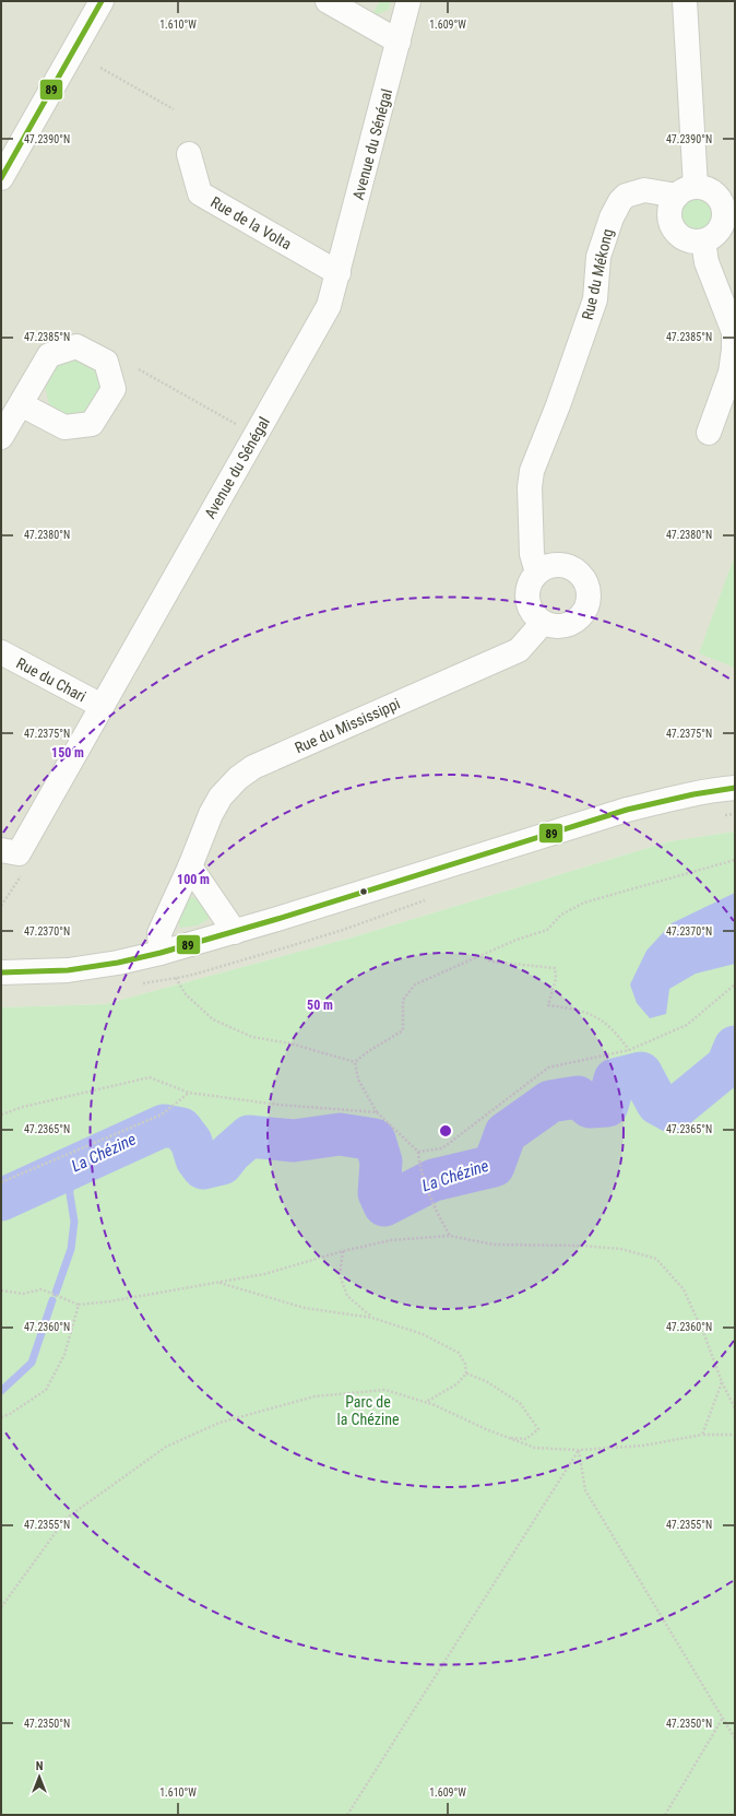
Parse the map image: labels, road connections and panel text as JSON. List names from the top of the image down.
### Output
{
  "streets": {
    "street": [
      "Avenue du Sénégal",
      "Rue de la Volta",
      "Rue du Mékong",
      "Rue du Chari",
      "Rue du Mississippi"
    ]
  },
  "crossings": [
    ["Avenue du Sénégal", "Rue de la Volta"],
    ["Avenue du Sénégal", "Rue du Chari"],
    ["Rue du Mékong", "Rue du Mississippi"]
  ],
  "water": ["La Chézine"],
  "parks": ["Parc de la Chézine"],
  "lines": ["transit line 89"],
  "north": "top",
  "coordinates": [
    "1.610°W",
    "1.609°W",
    "47.2390°N",
    "47.2385°N",
    "47.2380°N",
    "47.2375°N",
    "47.2370°N",
    "47.2365°N",
    "47.2360°N",
    "47.2355°N",
    "47.2350°N"
  ],
  "rings": ["150 m", "100 m", "50 m"]
}
